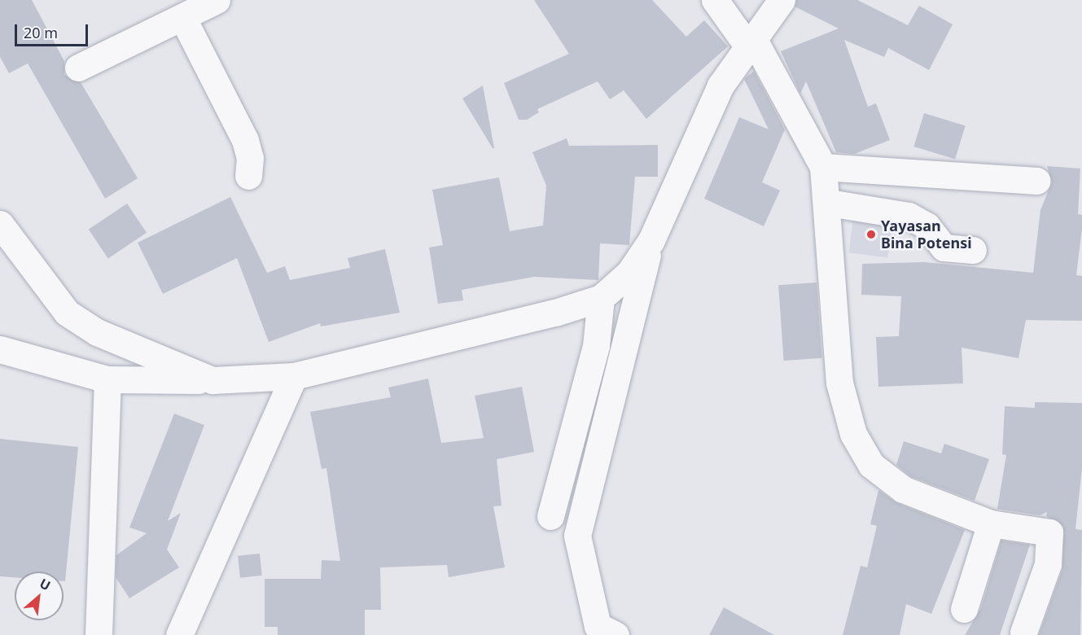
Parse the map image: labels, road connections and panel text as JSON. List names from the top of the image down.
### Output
{
  "places": ["Yayasan Bina Potensi"],
  "scale_bar": "20 m",
  "north": "top right"
}
